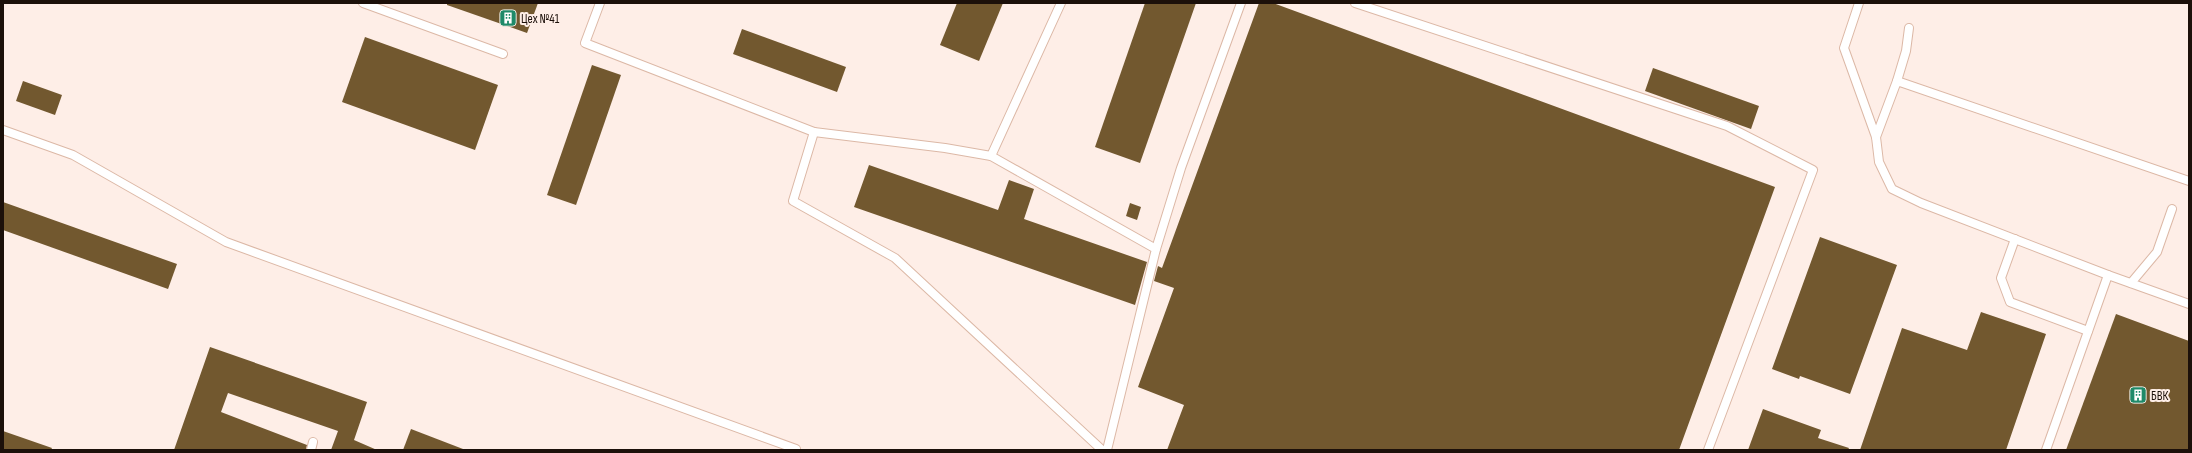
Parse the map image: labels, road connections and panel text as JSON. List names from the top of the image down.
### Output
{
  "places": {
    "building": ["Цех №41", "БВК"]
  }
}
